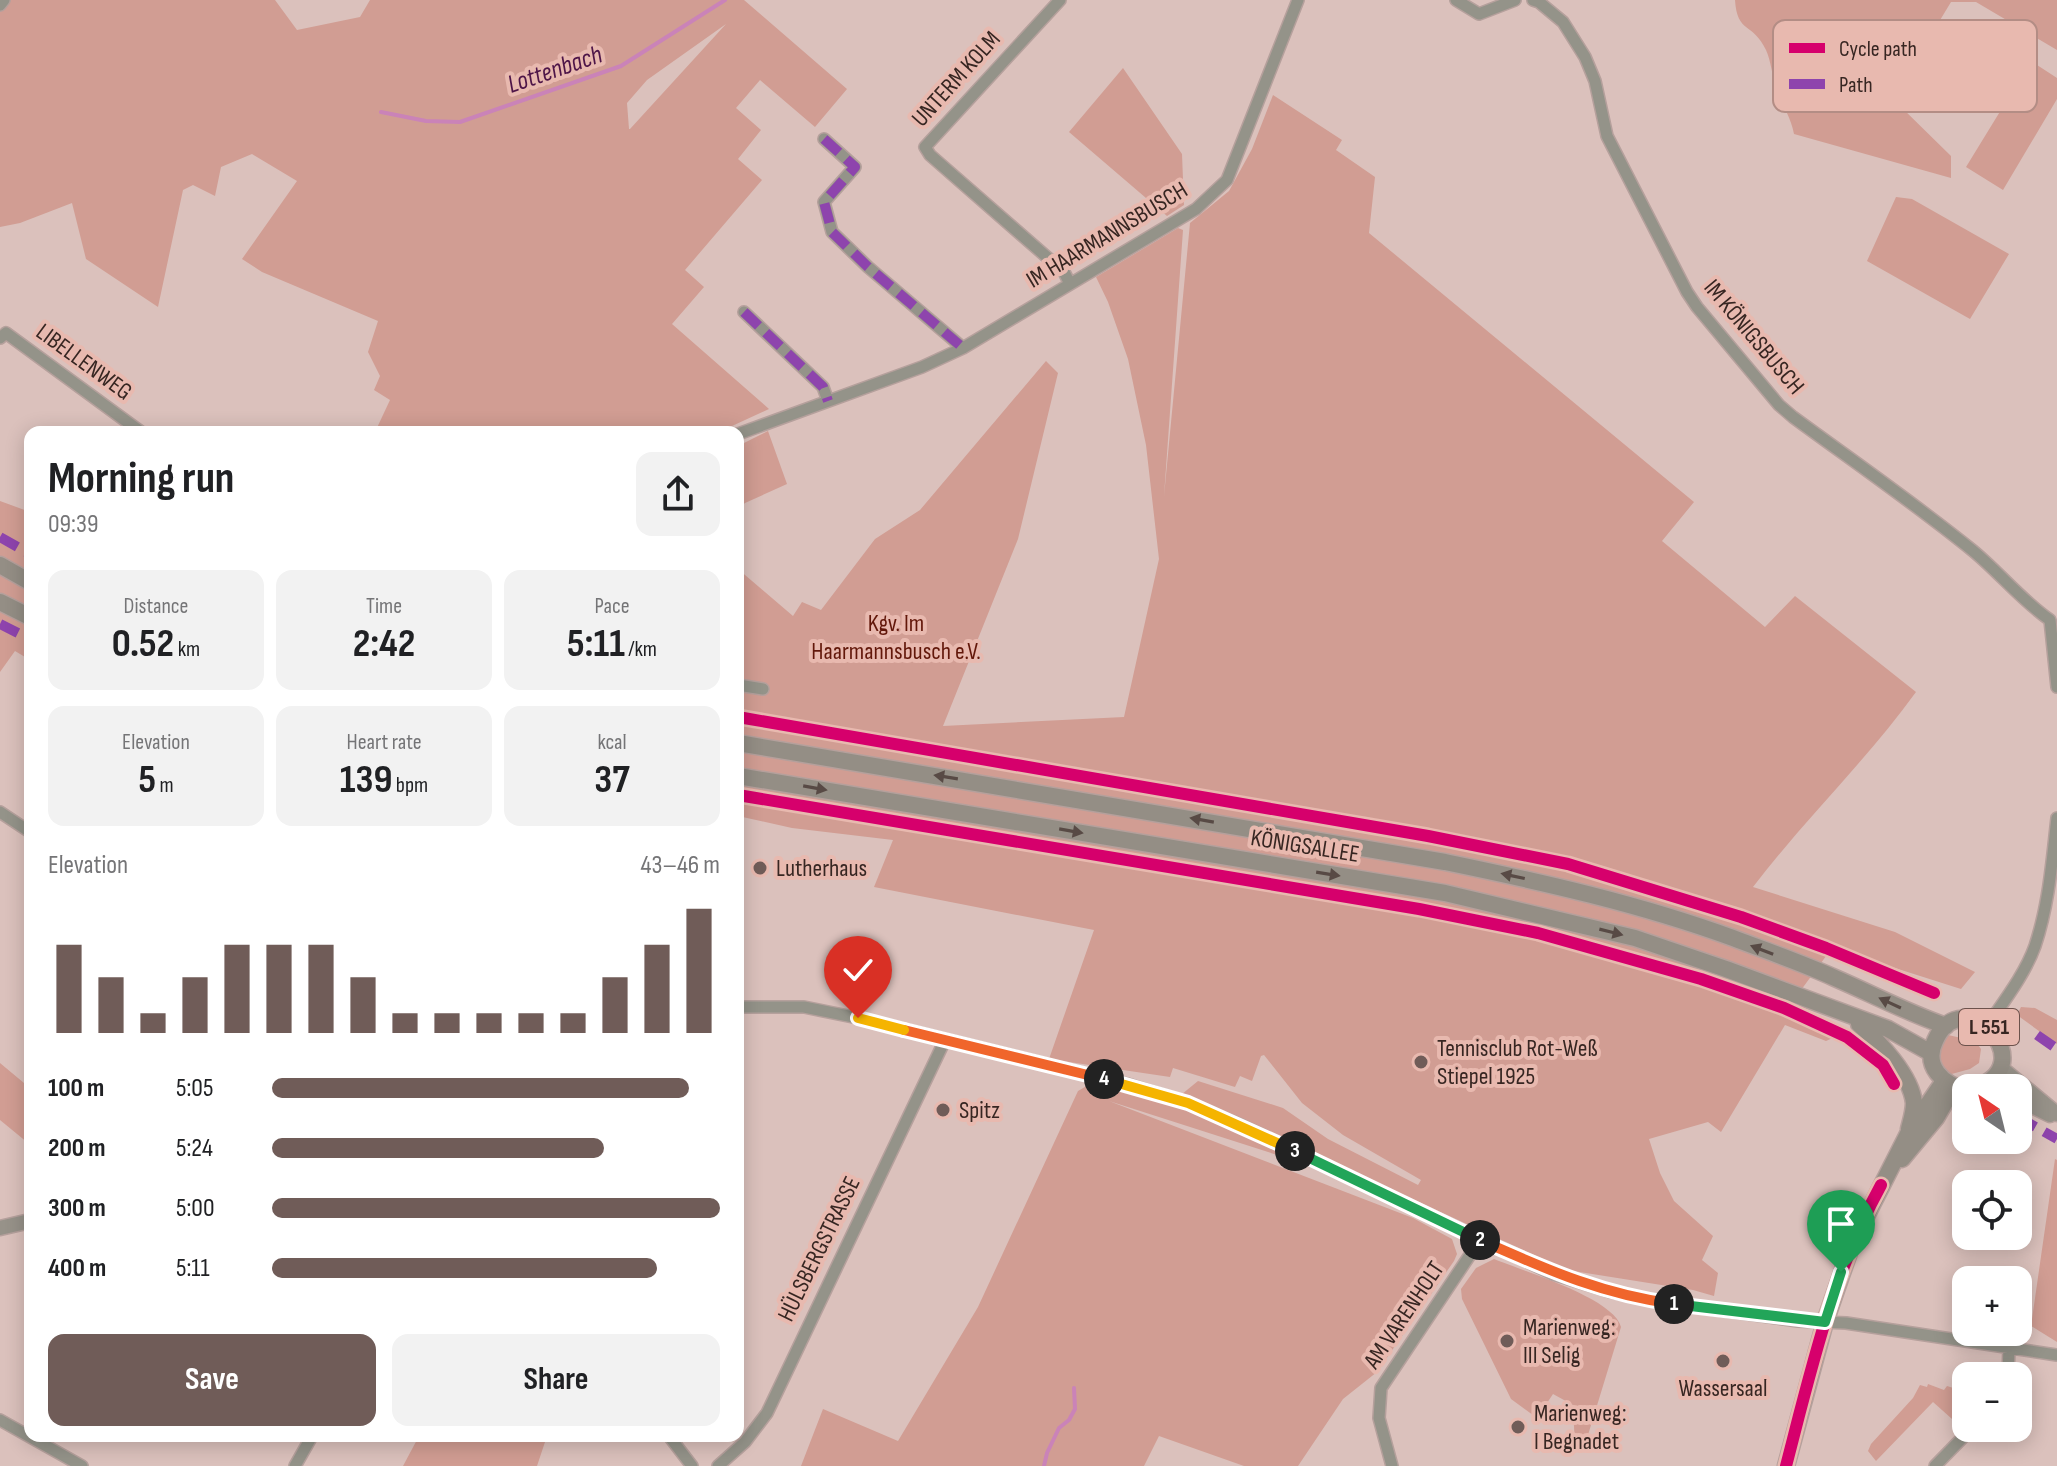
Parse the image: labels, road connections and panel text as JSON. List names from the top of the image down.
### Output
{
  "streets": {
    "main road": ["KÖNIGSALLEE", "L 551"],
    "street": [
      "UNTERM KOLM",
      "IM HAARMANNSBUSCH",
      "IM KÖNIGSBUSCH",
      "LIBELLENWEG",
      "HÜLSBERGSTRASSE",
      "AM VARENHOLT"
    ]
  },
  "crossings": [
    ["UNTERM KOLM", "IM HAARMANNSBUSCH"],
    ["KÖNIGSALLEE", "L 551"]
  ],
  "water": ["Lottenbach"],
  "parks": ["Kgv. Im Haarmannsbusch e.V."],
  "places": [
    "Lutherhaus",
    "Tennisclub Rot-Weß Stiepel 1925",
    "Spitz",
    "Marienweg: III Selig",
    "Wassersaal",
    "Marienweg: I Begnadet"
  ],
  "legend": ["Cycle path", "Path"],
  "north": "top left",
  "page": {
    "heading": ["Morning run", "09:39"],
    "stats": [
      ["Distance", "0.52 km"],
      ["Time", "2:42"],
      ["Pace", "5:11 /km"],
      ["Elevation", "5 m"],
      ["Heart rate", "139 bpm"],
      ["kcal", "37"]
    ],
    "chart": ["Elevation", "43–46 m"],
    "list": [
      {
        "name": "100 m",
        "note": "5:05"
      },
      {
        "name": "200 m",
        "note": "5:24"
      },
      {
        "name": "300 m",
        "note": "5:00"
      },
      {
        "name": "400 m",
        "note": "5:11"
      }
    ],
    "pins": [
      "4",
      "3",
      "2",
      "1"
    ],
    "map_buttons": ["+", "−"],
    "buttons": ["Save", "Share"]
  }
}
